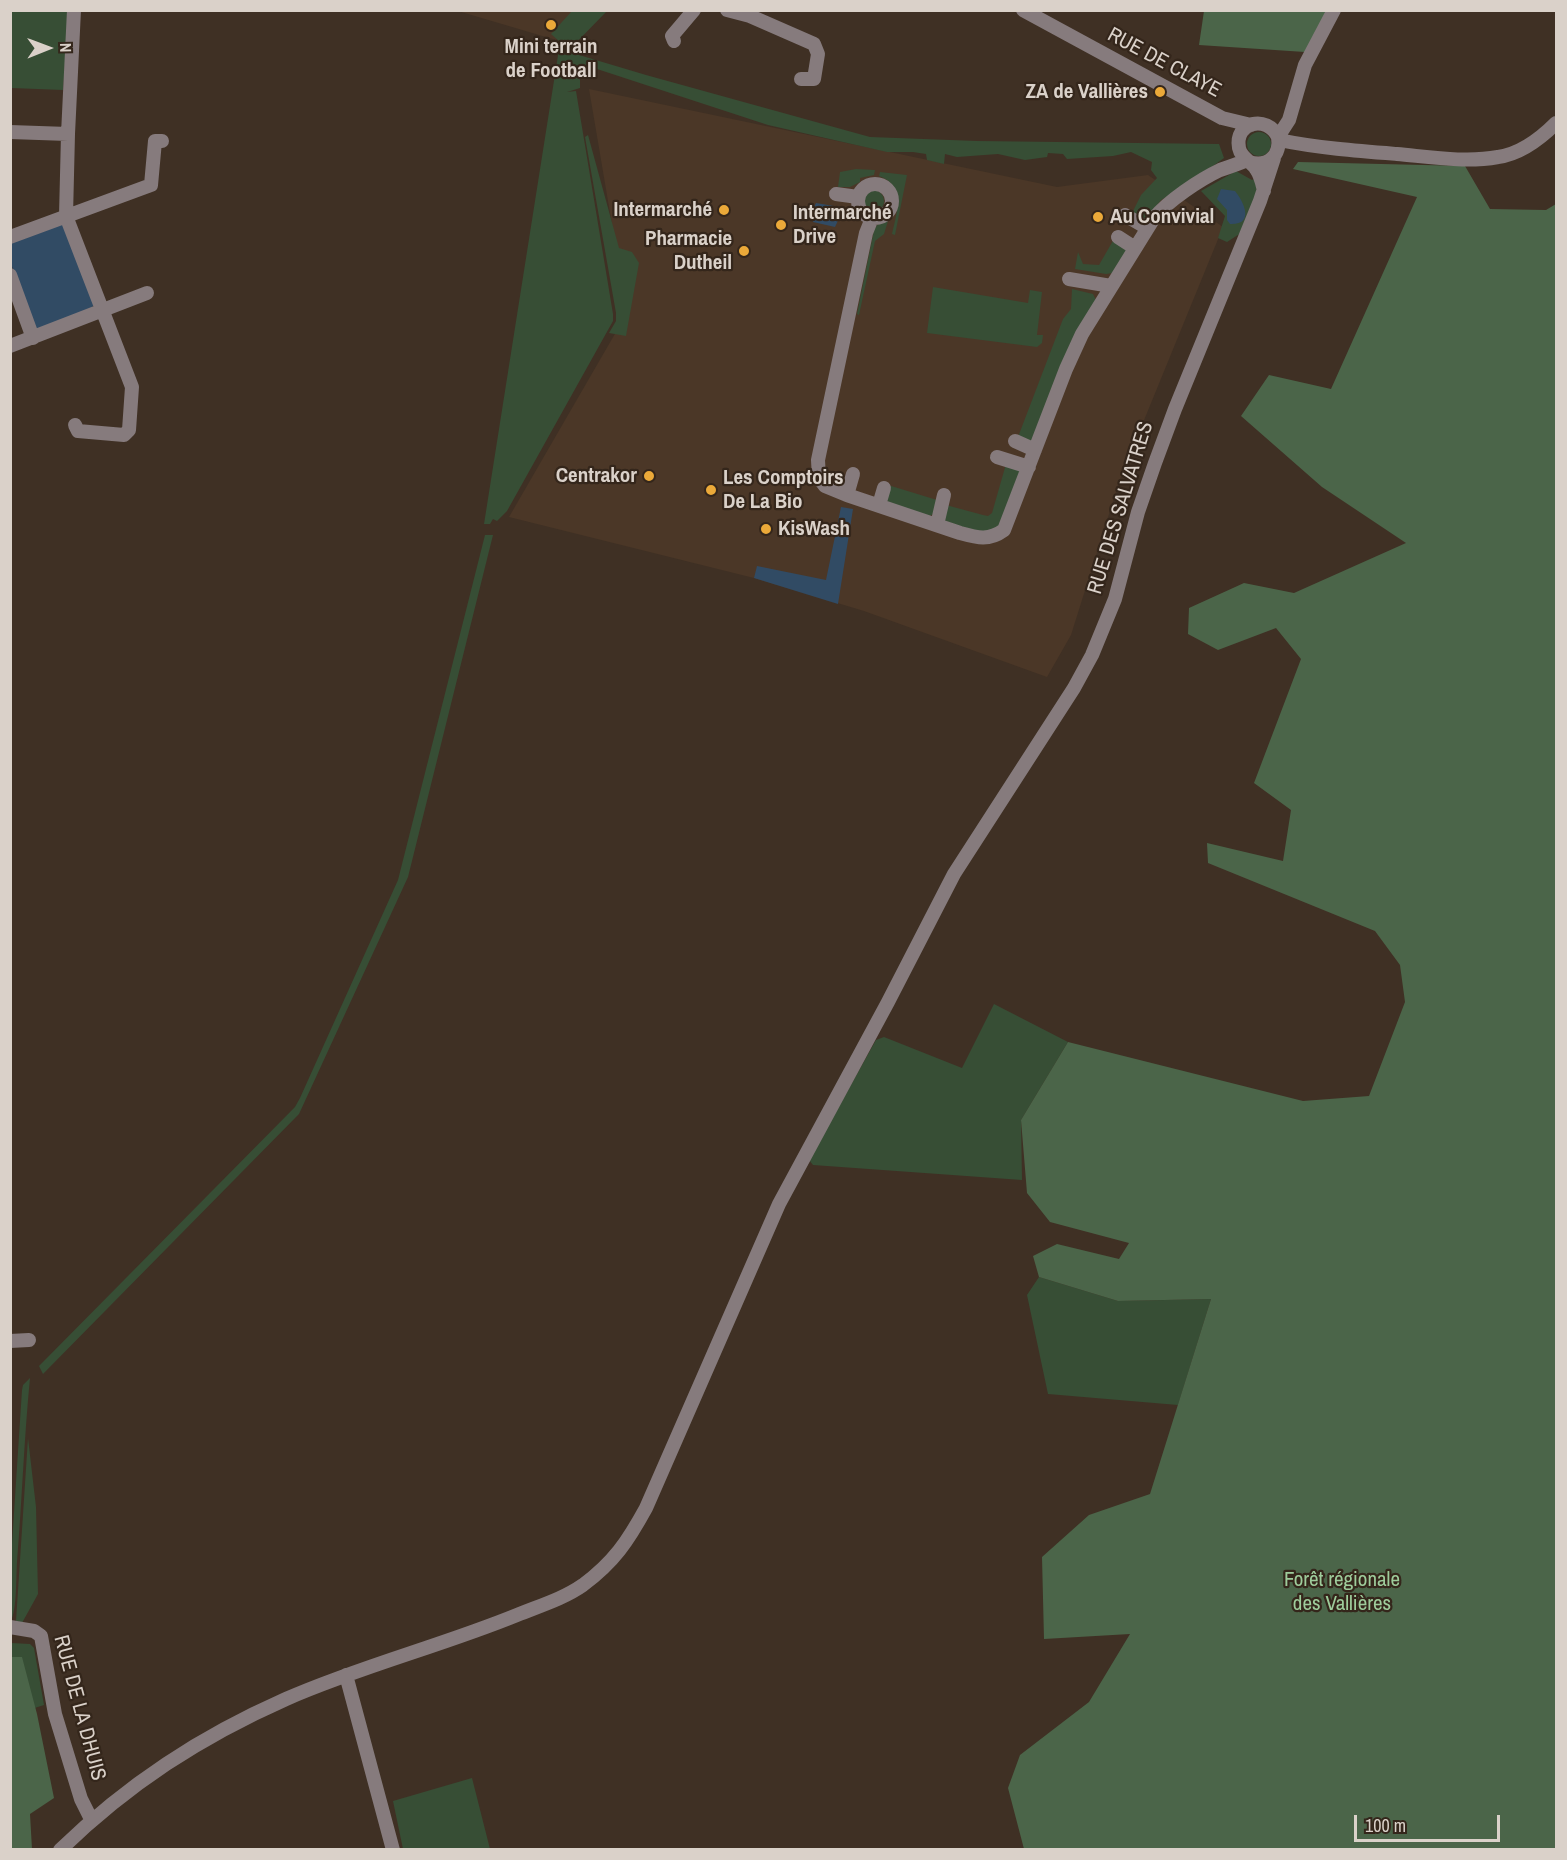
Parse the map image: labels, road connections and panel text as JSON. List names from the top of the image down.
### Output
{
  "streets": {
    "street": ["RUE DE CLAYE", "RUE DES SALVATRES", "RUE DE LA DHUIS"]
  },
  "crossings": [
    ["RUE DE CLAYE", "RUE DES SALVATRES"],
    ["RUE DES SALVATRES", "RUE DE LA DHUIS"]
  ],
  "parks": ["Forêt régionale des Vallières"],
  "places": [
    "Mini terrain de Football",
    "ZA de Vallières",
    "Intermarché",
    "Au Convivial",
    "Intermarché Drive",
    "Pharmacie Dutheil",
    "Centrakor",
    "Les Comptoirs De La Bio",
    "KisWash"
  ],
  "scale_bar": "100 m",
  "north": "right"
}
